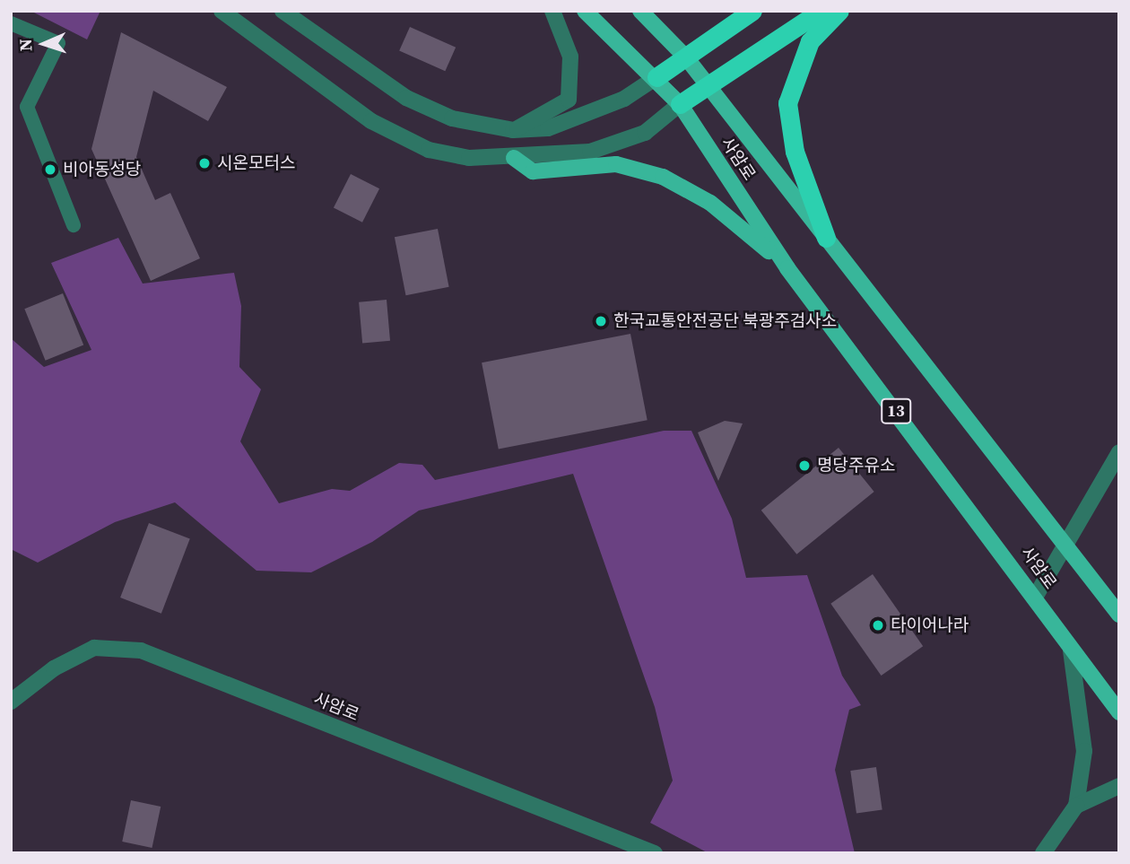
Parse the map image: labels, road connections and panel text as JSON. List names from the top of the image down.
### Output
{
  "streets": {
    "main road": ["사암로", "13"]
  },
  "crossings": [
    ["사암로", "13"]
  ],
  "places": [
    "시온모터스",
    "비아동성당",
    "한국교통안전공단 북광주검사소",
    "명당주유소",
    "타이어나라"
  ],
  "north": "left"
}
